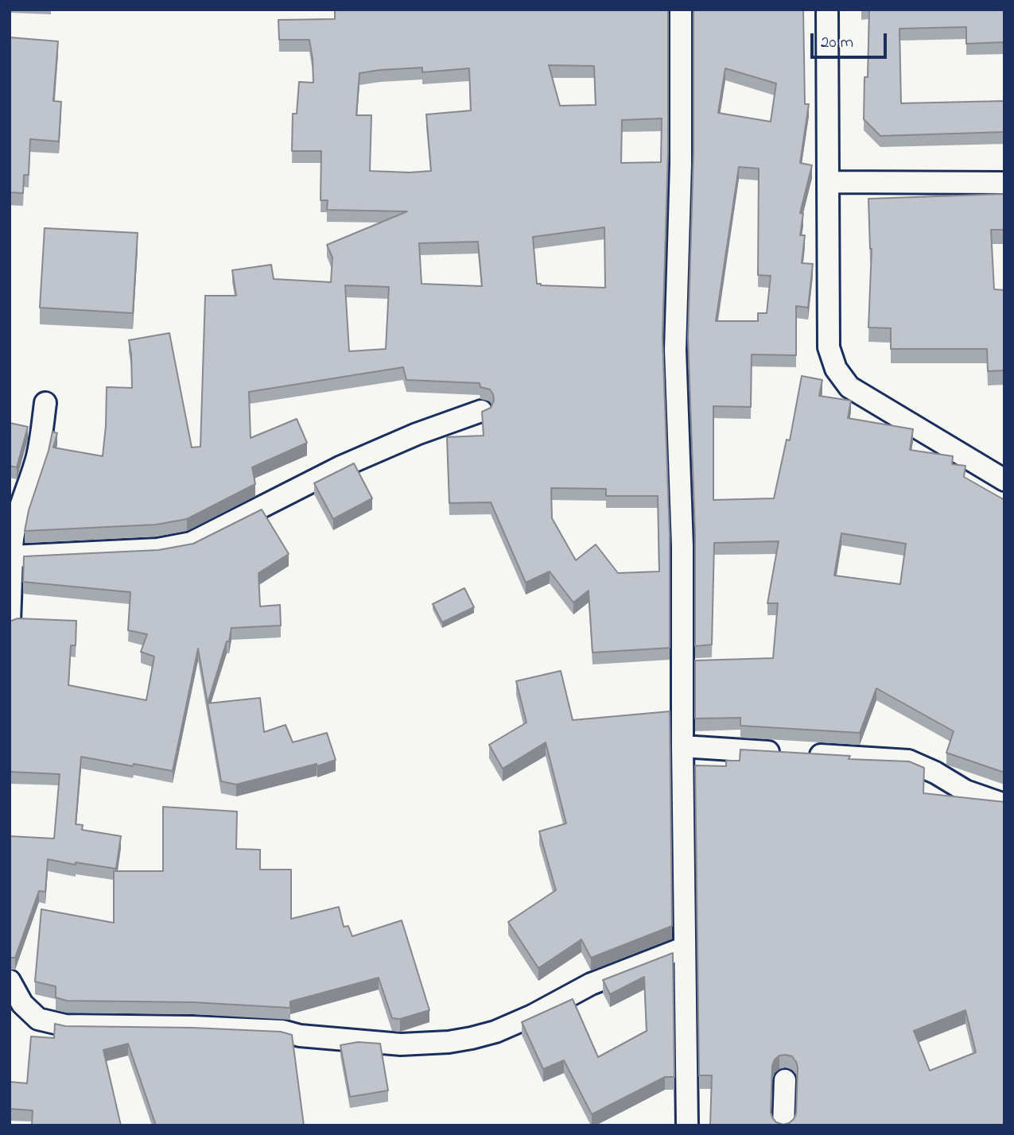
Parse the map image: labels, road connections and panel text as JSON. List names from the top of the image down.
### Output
{
  "scale_bar": "20 m"
}
